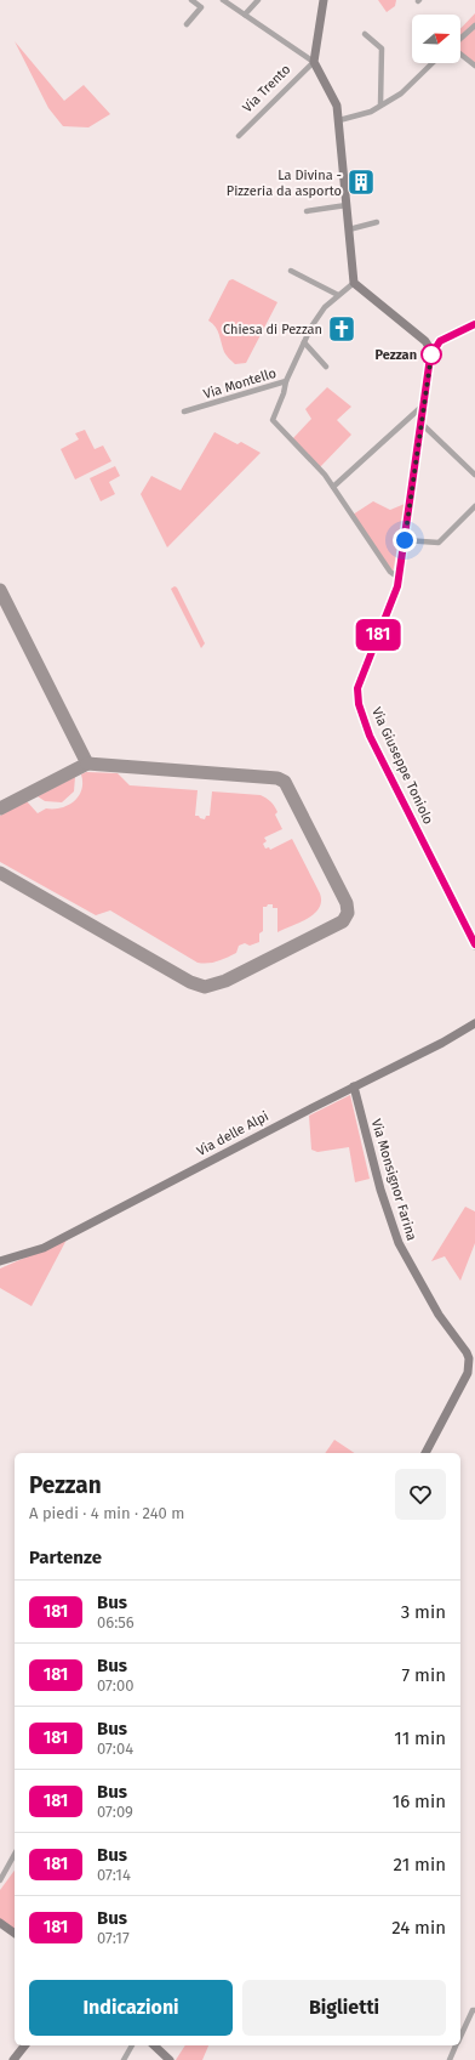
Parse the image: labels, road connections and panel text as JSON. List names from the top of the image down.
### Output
{
  "streets": {
    "street": [
      "Via Trento",
      "Via Montello",
      "Via Giuseppe Toniolo",
      "Via delle Alpi",
      "Via Monsignor Farina"
    ]
  },
  "crossings": [
    ["Via delle Alpi", "Via Monsignor Farina"]
  ],
  "places": {
    "building": ["La Divina - Pizzeria da asporto"],
    "church": ["Chiesa di Pezzan"],
    "other": ["Pezzan"]
  },
  "lines": ["bus line 181"],
  "north": "right",
  "page": {
    "on_map": "181",
    "heading": [
      ["Pezzan", "A piedi · 4 min · 240 m"],
      "Partenze"
    ],
    "list": [
      {
        "mark": "181",
        "name": "Bus",
        "note": "06:56",
        "value": "3 min"
      },
      {
        "mark": "181",
        "name": "Bus",
        "note": "07:00",
        "value": "7 min"
      },
      {
        "mark": "181",
        "name": "Bus",
        "note": "07:04",
        "value": "11 min"
      },
      {
        "mark": "181",
        "name": "Bus",
        "note": "07:09",
        "value": "16 min"
      },
      {
        "mark": "181",
        "name": "Bus",
        "note": "07:14",
        "value": "21 min"
      },
      {
        "mark": "181",
        "name": "Bus",
        "note": "07:17",
        "value": "24 min"
      }
    ],
    "buttons": ["Indicazioni", "Biglietti"]
  }
}
